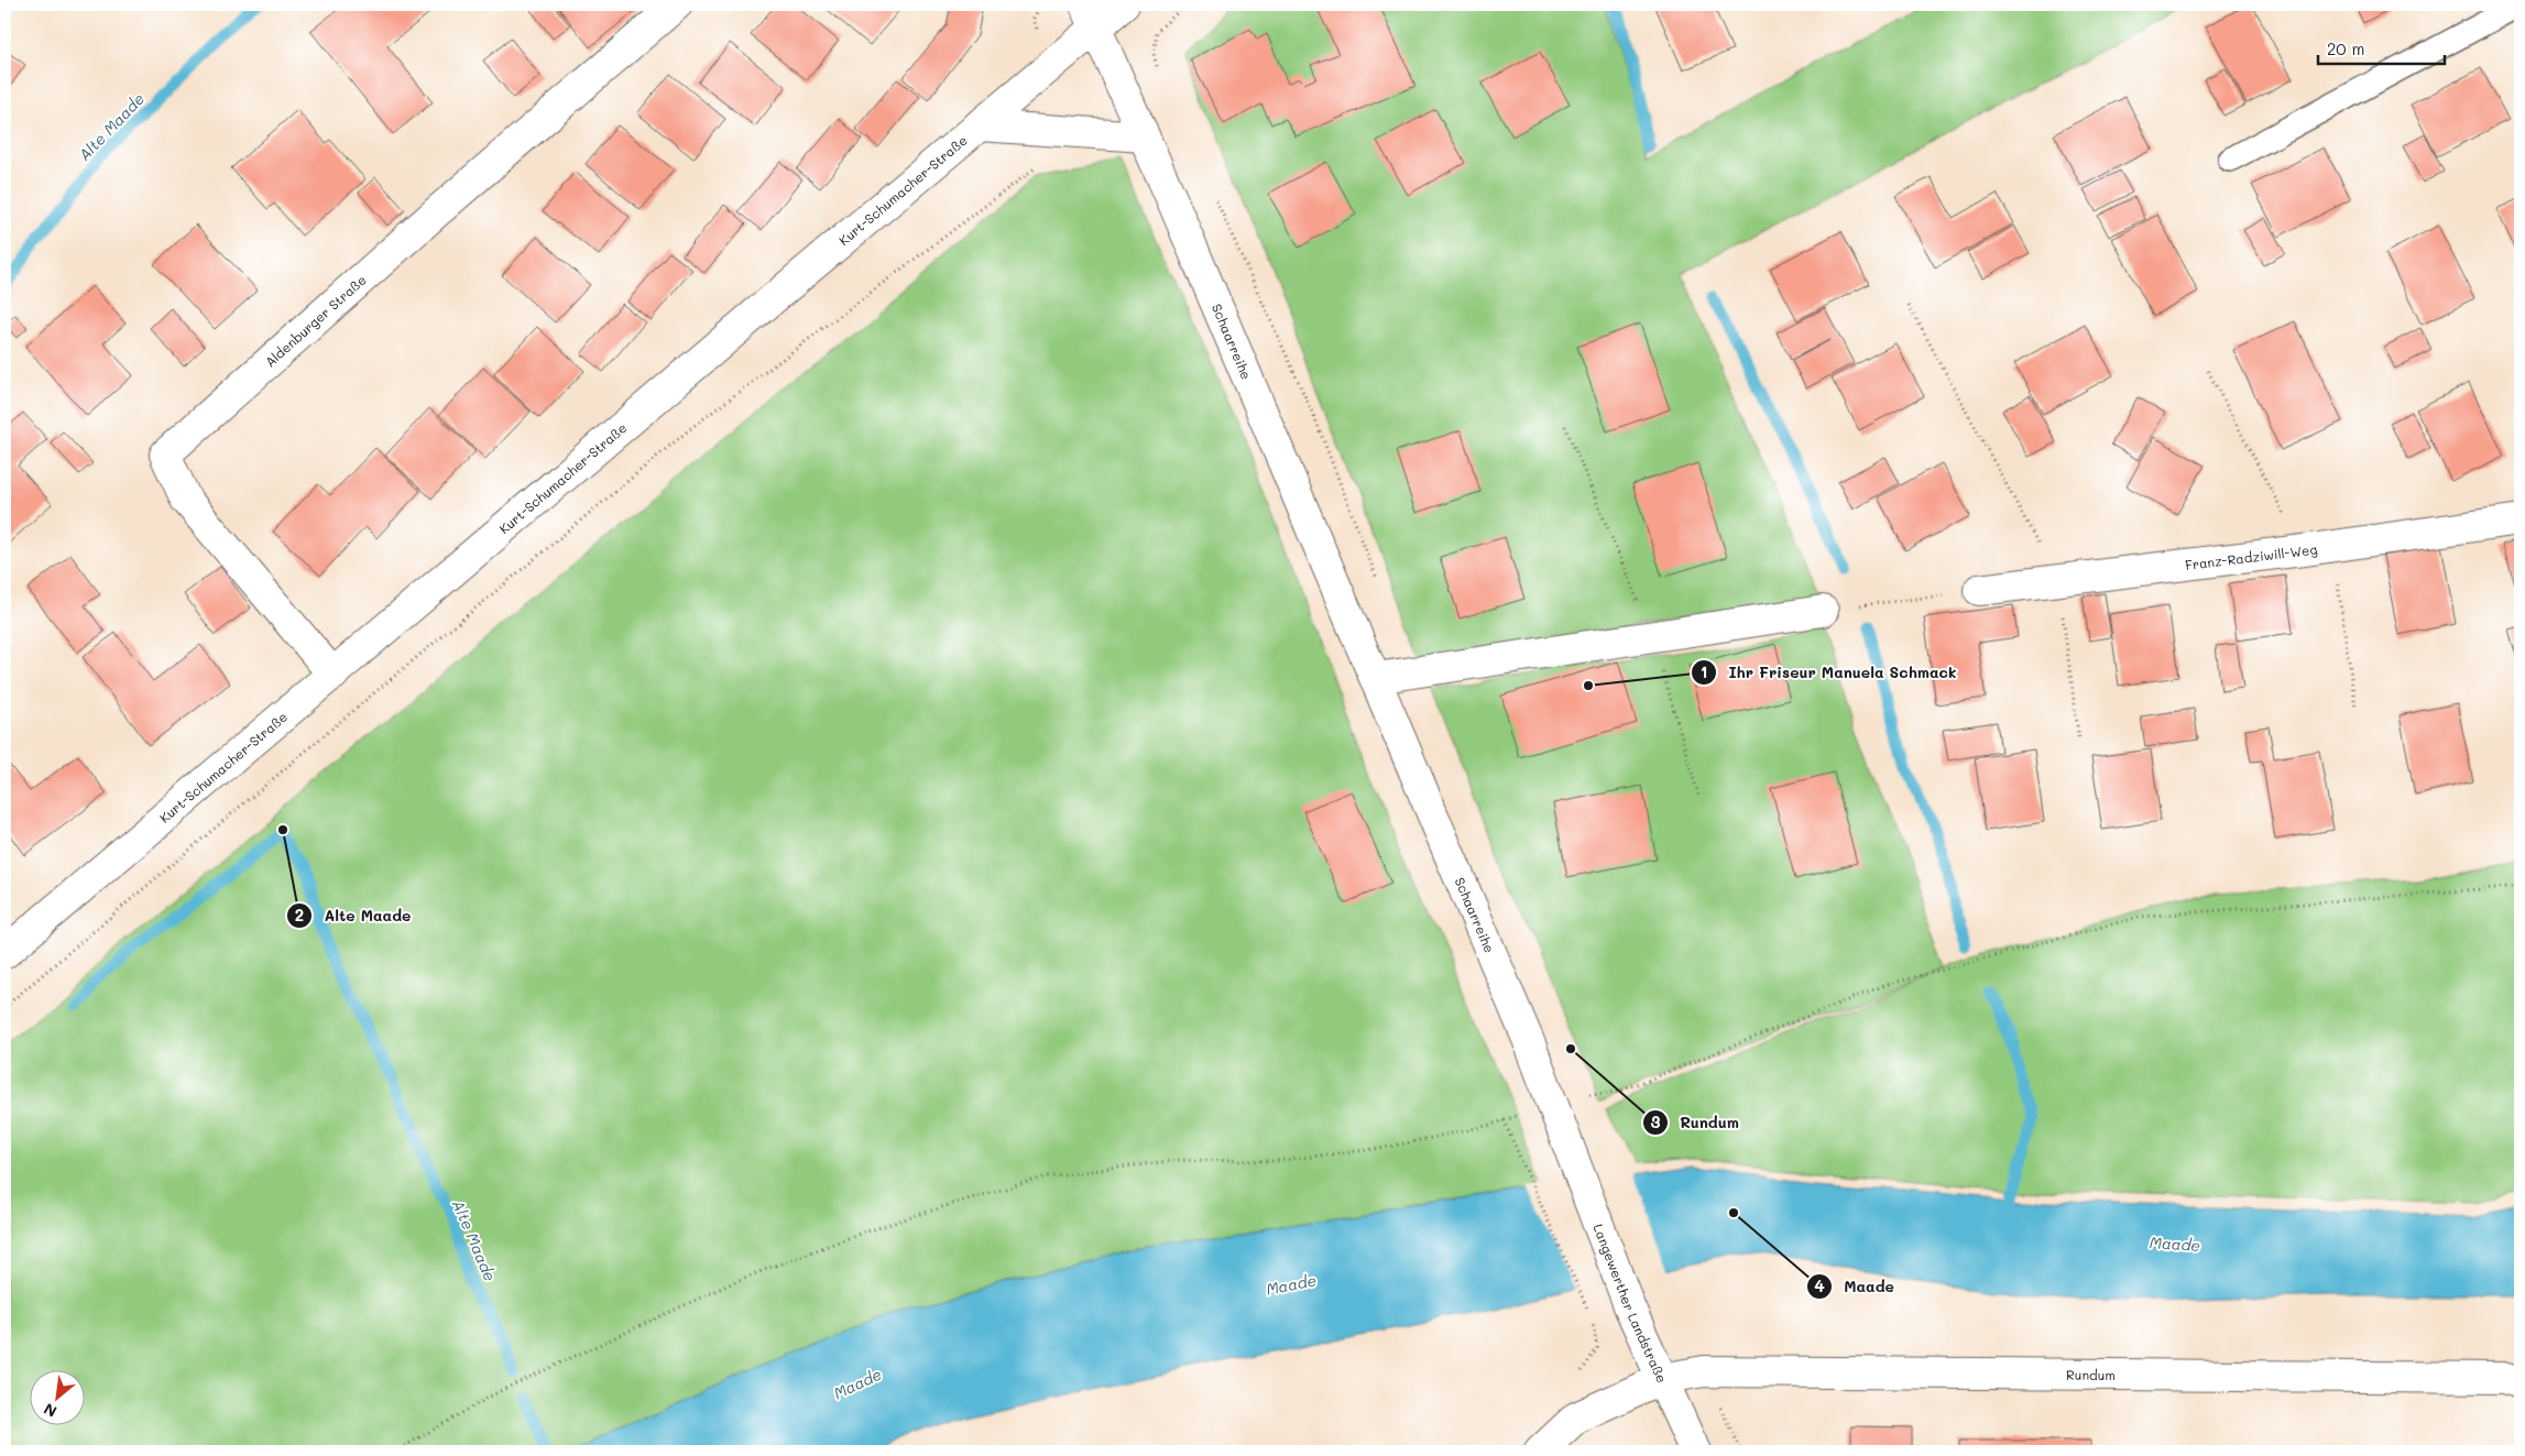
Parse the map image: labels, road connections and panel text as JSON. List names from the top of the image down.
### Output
{
  "streets": {
    "main road": [
      "Kurt-Schumacher-Straße",
      "Aldenburger Straße",
      "Schaarreihe",
      "Franz-Radziwill-Weg",
      "Langewerther Landstraße",
      "Rundum"
    ]
  },
  "crossings": [
    ["Kurt-Schumacher-Straße", "Aldenburger Straße"],
    ["Kurt-Schumacher-Straße", "Schaarreihe"],
    ["Schaarreihe", "Langewerther Landstraße"],
    ["Langewerther Landstraße", "Rundum"]
  ],
  "water": ["Alte Maade", "Maade"],
  "places": [
    "Ihr Friseur Manuela Schmack",
    "Alte Maade",
    "Rundum",
    "Maade"
  ],
  "scale_bar": "20 m",
  "north": "bottom left"
}
